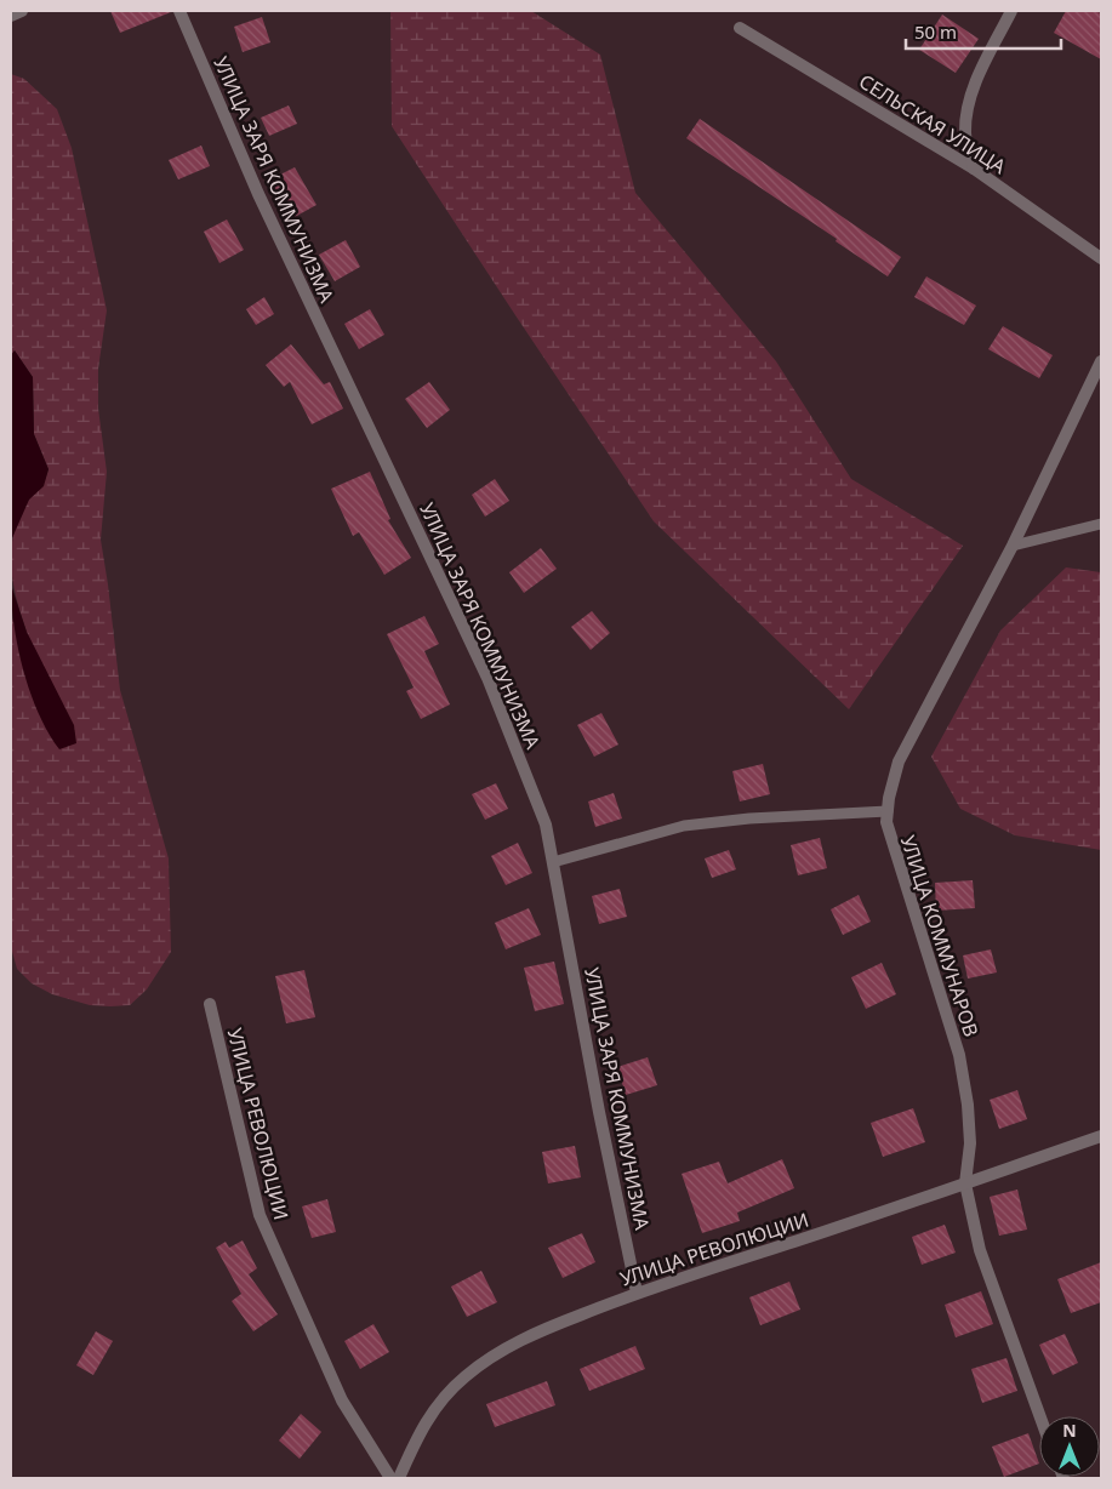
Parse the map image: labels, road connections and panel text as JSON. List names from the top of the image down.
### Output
{
  "streets": {
    "street": [
      "СЕЛЬСКАЯ УЛИЦА",
      "УЛИЦА ЗАРЯ КОММУНИЗМА",
      "УЛИЦА КОММУНАРОВ",
      "УЛИЦА РЕВОЛЮЦИИ"
    ]
  },
  "crossings": [
    ["УЛИЦА ЗАРЯ КОММУНИЗМА", "УЛИЦА РЕВОЛЮЦИИ"],
    ["УЛИЦА КОММУНАРОВ", "УЛИЦА РЕВОЛЮЦИИ"]
  ],
  "scale_bar": "50 m",
  "north": "top"
}
